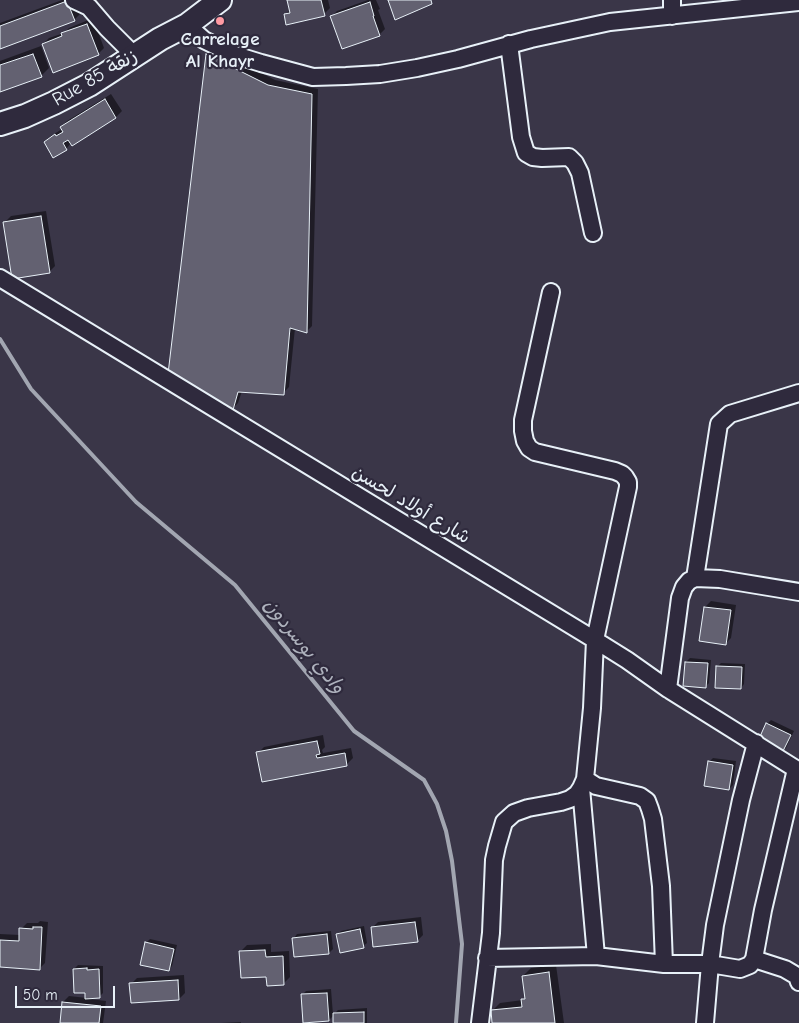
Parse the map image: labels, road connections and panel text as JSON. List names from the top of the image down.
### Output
{
  "streets": {
    "street": ["Rue 85 زنقة", "شارع أولاد لحسن"]
  },
  "water": ["وادي بوسردون"],
  "places": ["Carrelage Al Khayr"],
  "scale_bar": "50 m"
}
